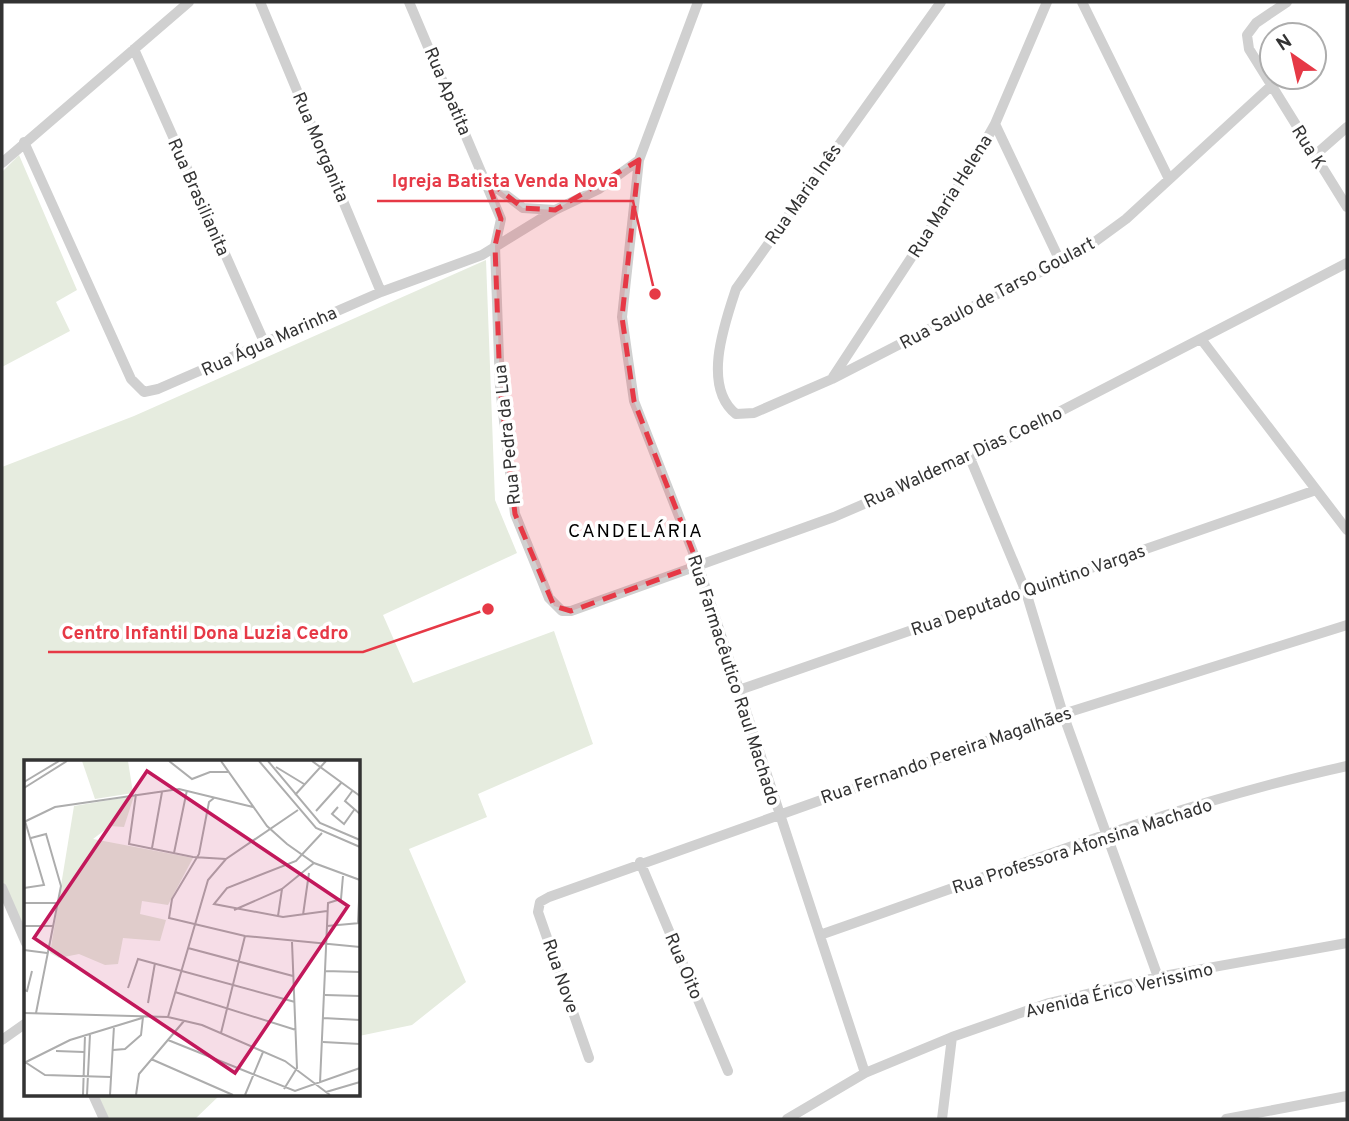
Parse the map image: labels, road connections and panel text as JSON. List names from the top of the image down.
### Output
{
  "streets": {
    "street": [
      "Rua Apatita",
      "Rua Morganita",
      "Rua K",
      "Rua Maria Inês",
      "Rua Maria Helena",
      "Rua Brasilianita",
      "Rua Saulo de Tarso Goulart",
      "Rua Água Marinha",
      "Rua Pedra da Lua",
      "Rua Waldemar Dias Coelho",
      "Rua Deputado Quintino Vargas",
      "Rua Farmacêutico Raul Machado",
      "Rua Fernando Pereira Magalhães",
      "Rua Professora Afonsina Machado",
      "Rua Oito",
      "Rua Nove",
      "Avenida Érico Verissimo"
    ]
  },
  "crossings": [
    ["Rua Apatita", "Rua Água Marinha"],
    ["Rua Apatita", "Rua Pedra da Lua"],
    ["Rua Morganita", "Rua Água Marinha"],
    ["Rua Maria Inês", "Rua Saulo de Tarso Goulart"],
    ["Rua Maria Helena", "Rua Saulo de Tarso Goulart"],
    ["Rua Brasilianita", "Rua Água Marinha"],
    ["Rua Água Marinha", "Rua Pedra da Lua"],
    ["Rua Água Marinha", "Rua Farmacêutico Raul Machado"],
    ["Rua Pedra da Lua", "Rua Waldemar Dias Coelho"],
    ["Rua Waldemar Dias Coelho", "Rua Farmacêutico Raul Machado"],
    ["Rua Deputado Quintino Vargas", "Rua Farmacêutico Raul Machado"],
    ["Rua Farmacêutico Raul Machado", "Rua Fernando Pereira Magalhães"],
    ["Rua Farmacêutico Raul Machado", "Rua Professora Afonsina Machado"],
    ["Rua Farmacêutico Raul Machado", "Avenida Érico Verissimo"],
    ["Rua Fernando Pereira Magalhães", "Rua Oito"],
    ["Rua Fernando Pereira Magalhães", "Rua Nove"]
  ],
  "districts": ["CANDELÁRIA"],
  "places": ["Igreja Batista Venda Nova", "Centro Infantil Dona Luzia Cedro"],
  "north": "top left"
}
